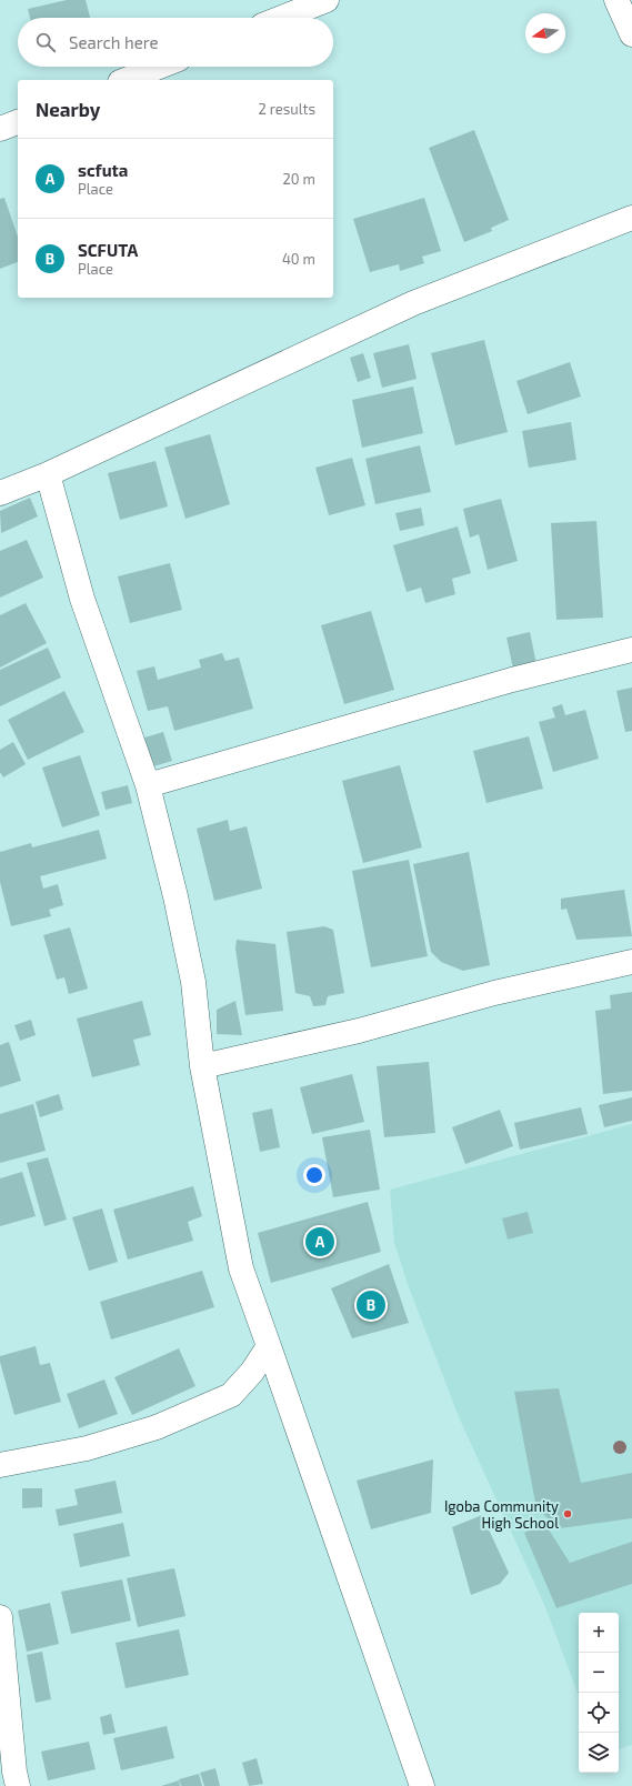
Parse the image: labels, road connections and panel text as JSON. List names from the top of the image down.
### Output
{
  "places": ["Igoba Community High School"],
  "north": "left",
  "page": {
    "search": "Search here",
    "heading": ["Nearby", "2 results"],
    "list": [
      {
        "mark": "A",
        "name": "scfuta",
        "note": "Place",
        "value": "20 m"
      },
      {
        "mark": "B",
        "name": "SCFUTA",
        "note": "Place",
        "value": "40 m"
      }
    ],
    "pins": ["A", "B"],
    "map_buttons": ["+", "−"]
  }
}
